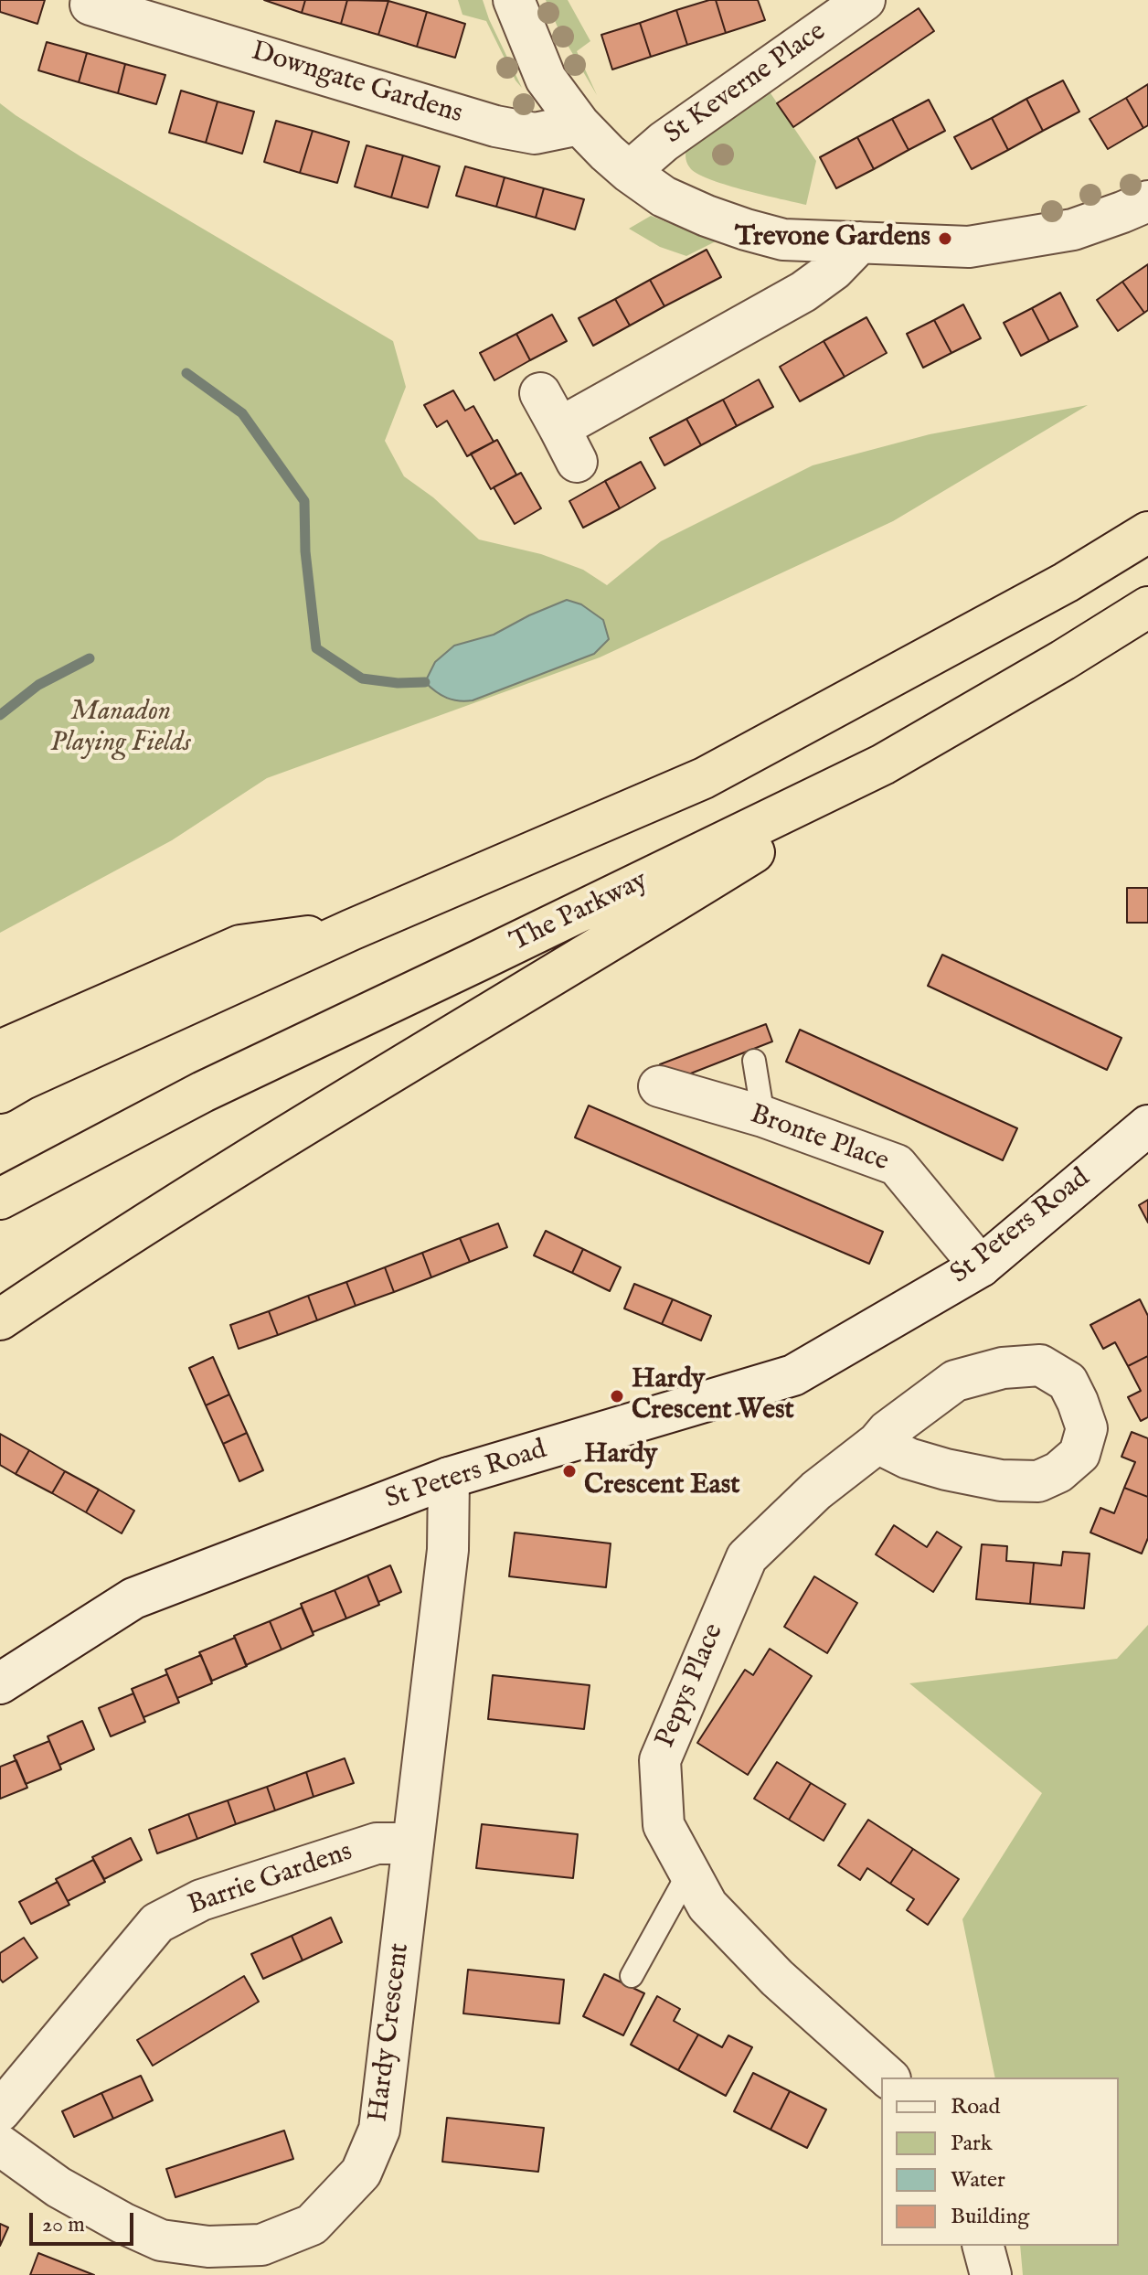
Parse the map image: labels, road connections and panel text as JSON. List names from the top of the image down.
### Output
{
  "streets": {
    "highway": ["The Parkway"],
    "street": [
      "Downgate Gardens",
      "St Keverne Place",
      "Bronte Place",
      "St Peters Road",
      "Pepys Place",
      "Barrie Gardens",
      "Hardy Crescent"
    ]
  },
  "crossings": [
    ["Bronte Place", "St Peters Road"],
    ["St Peters Road", "Hardy Crescent"],
    ["Barrie Gardens", "Hardy Crescent"]
  ],
  "parks": ["Manadon Playing Fields"],
  "places": ["Trevone Gardens", "Hardy Crescent West", "Hardy Crescent East"],
  "legend": [
    "Road",
    "Park",
    "Water",
    "Building"
  ],
  "scale_bar": "20 m"
}
